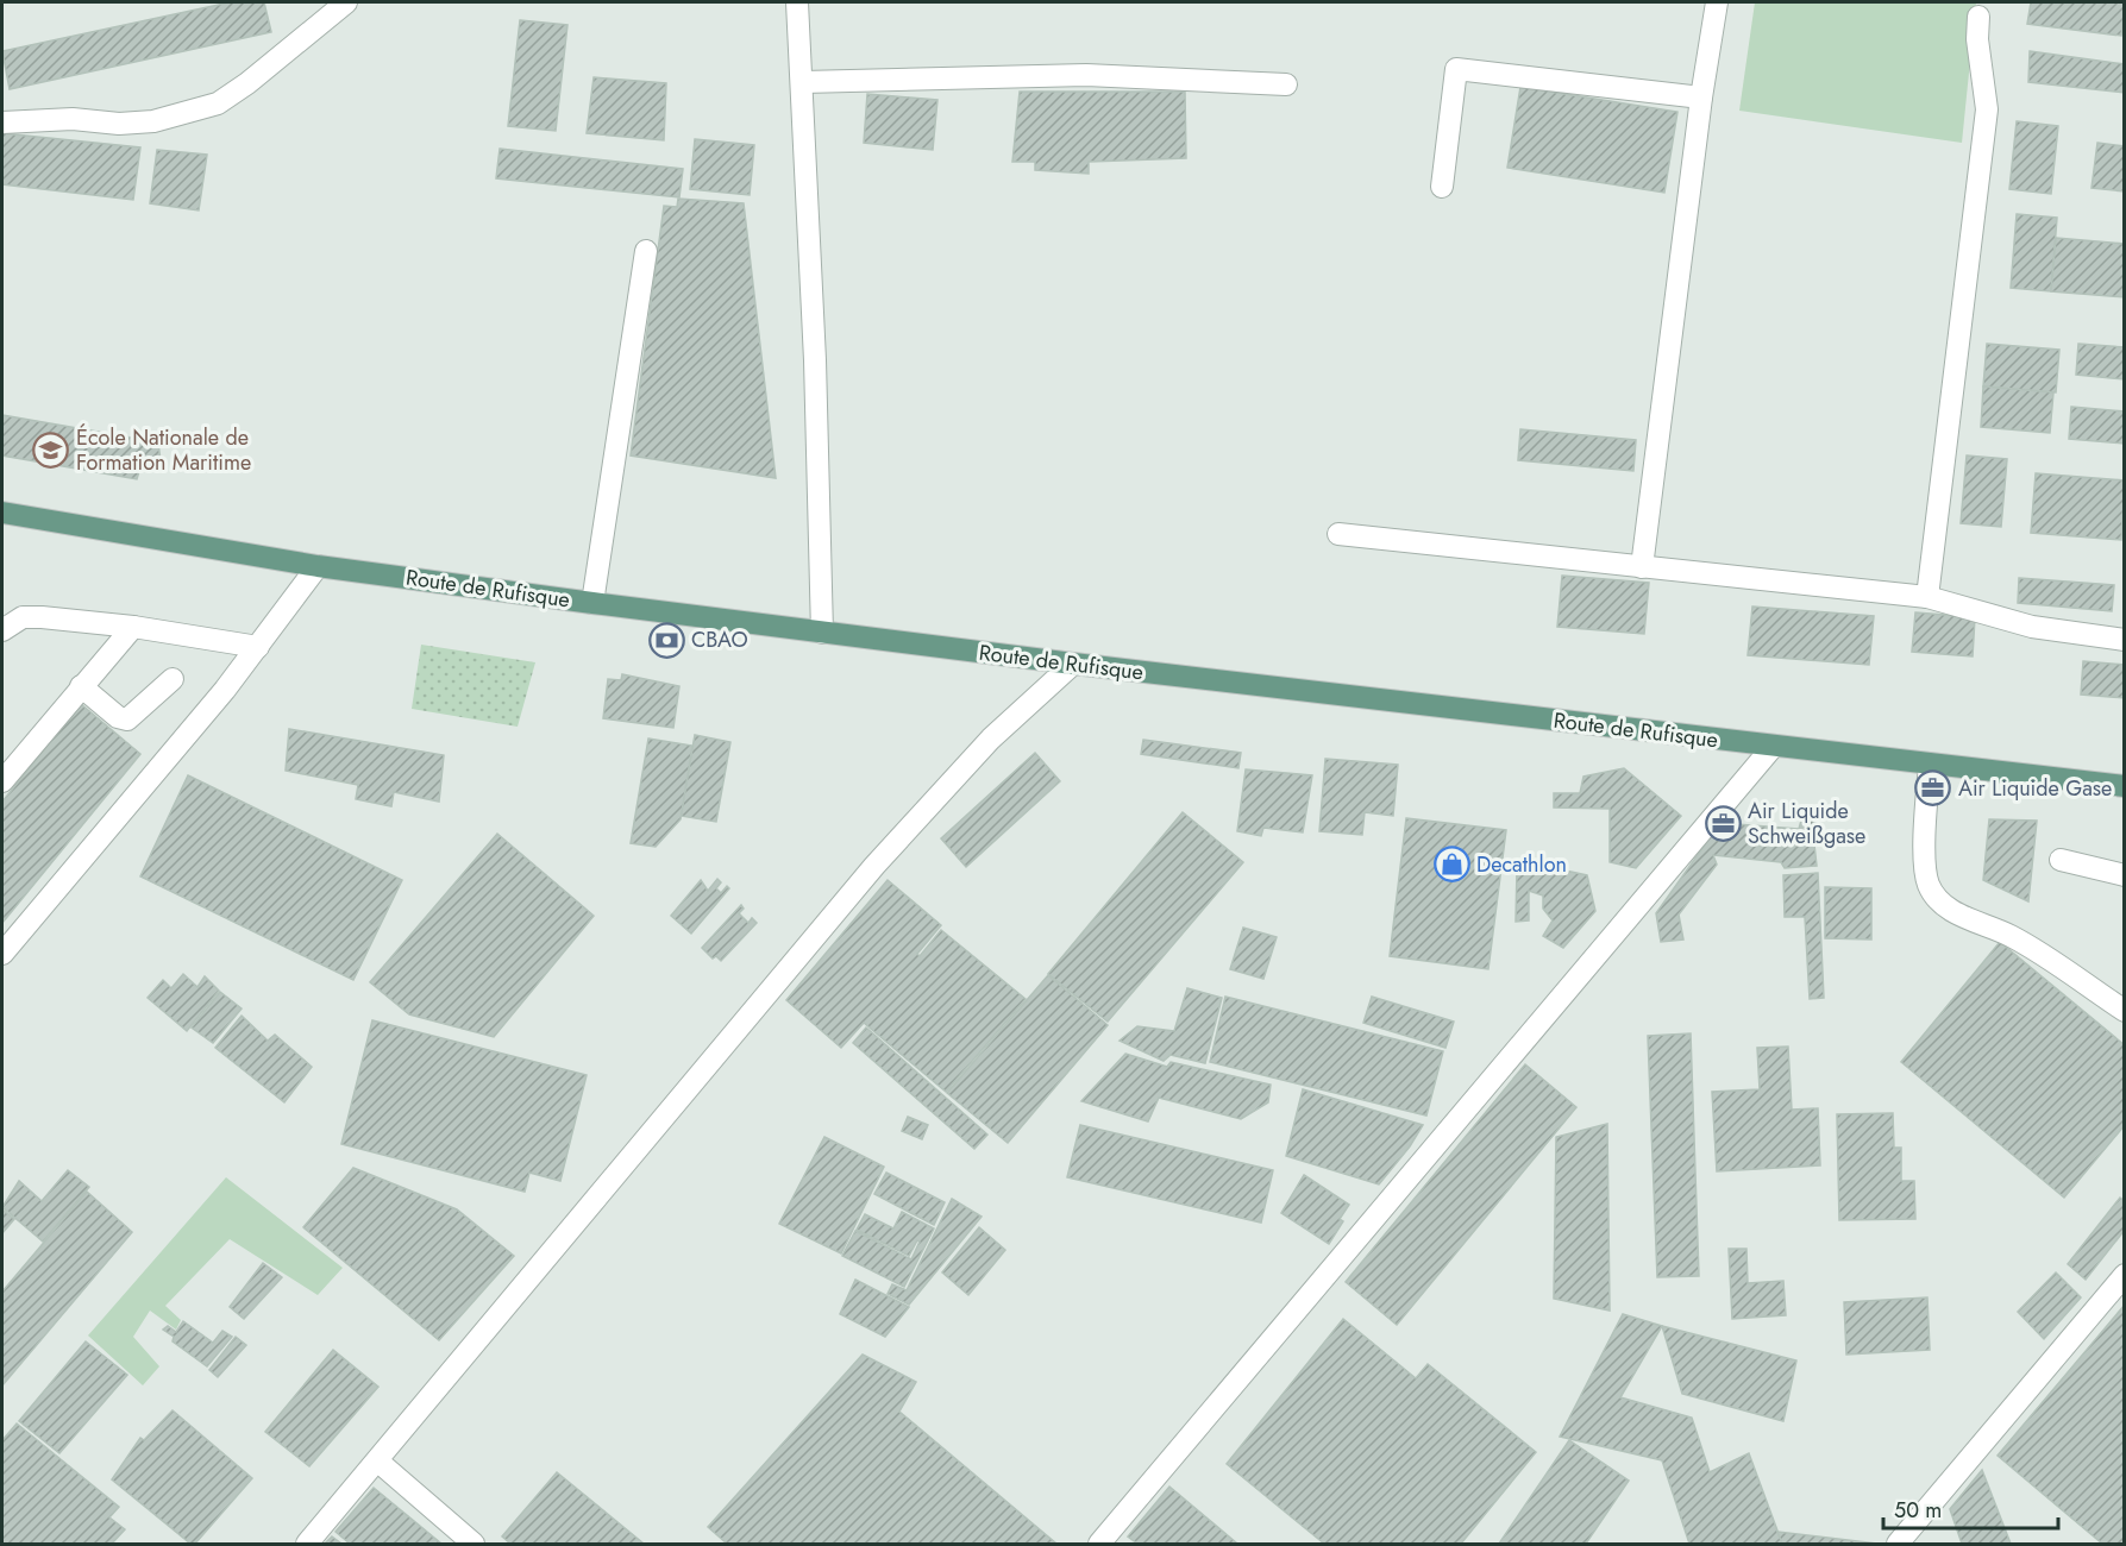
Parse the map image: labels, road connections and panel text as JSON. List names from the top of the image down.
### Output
{
  "streets": {
    "main road": ["Route de Rufisque"]
  },
  "places": {
    "school or university": ["École Nationale de Formation Maritime"],
    "bank": ["CBAO"],
    "office": ["Air Liquide Gase", "Air Liquide Schweißgase"],
    "shop": ["Decathlon"]
  },
  "scale_bar": "50 m"
}
